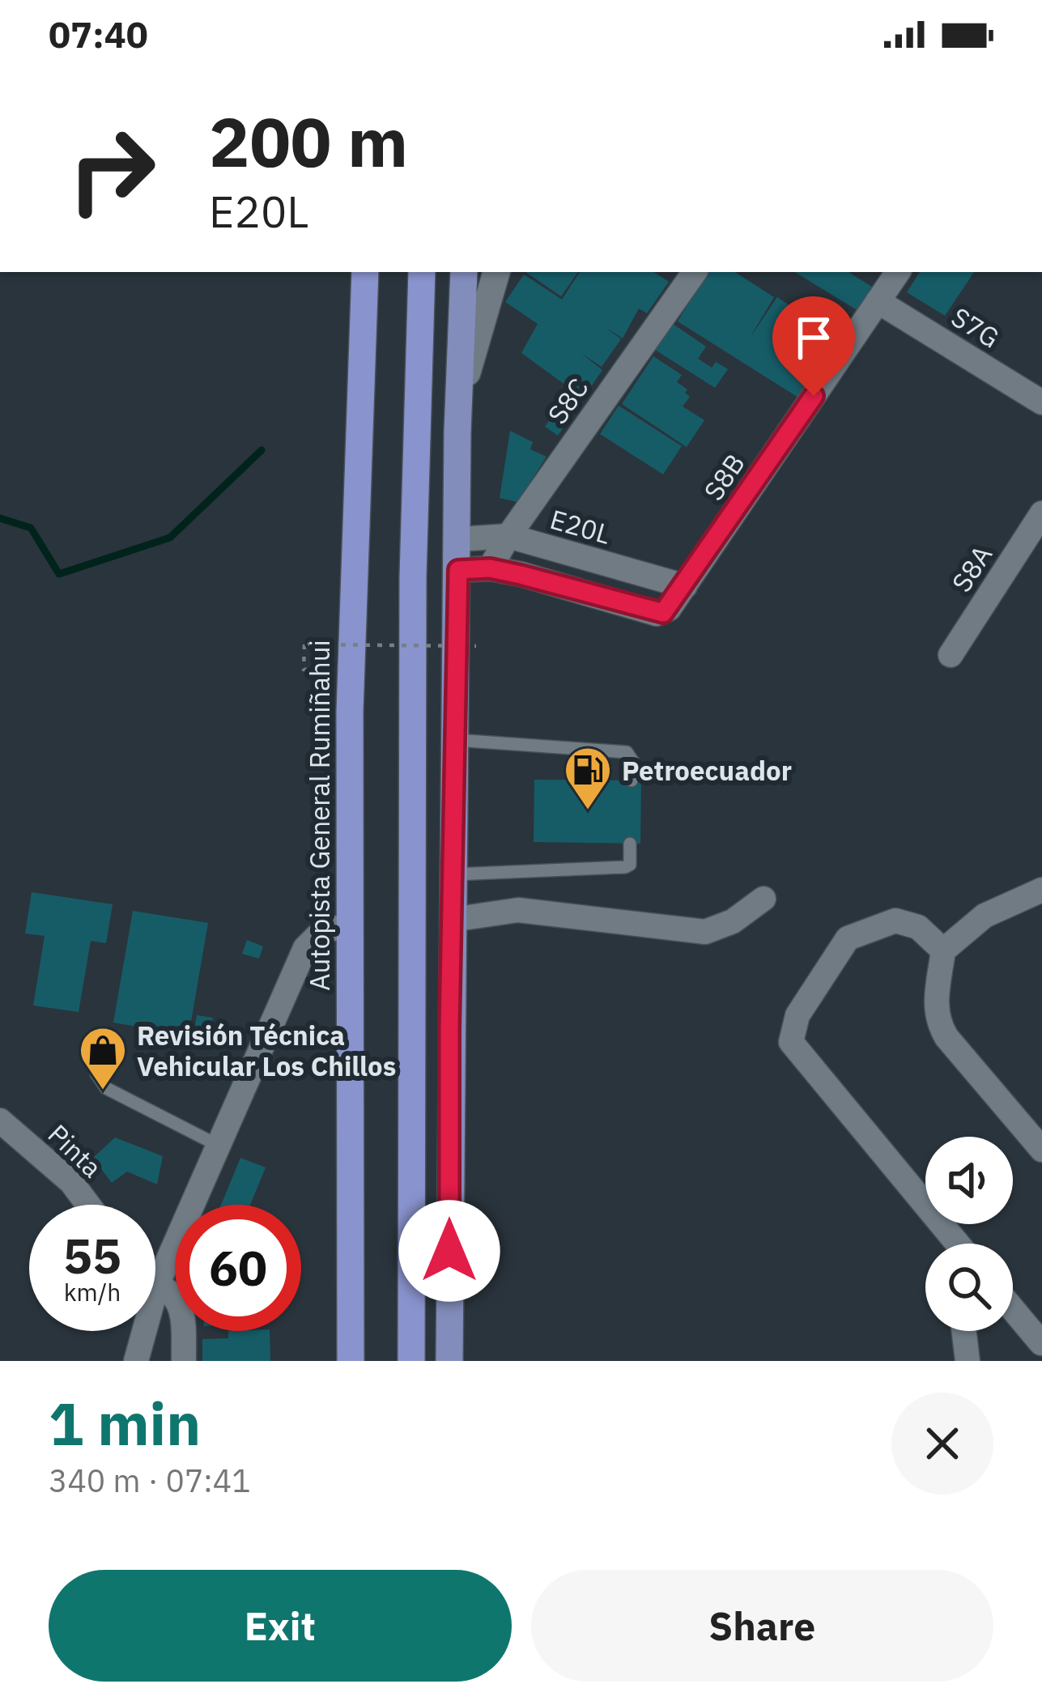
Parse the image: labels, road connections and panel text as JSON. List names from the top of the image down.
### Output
{
  "streets": {
    "highway": ["Autopista General Rumiñahui"],
    "street": [
      "S7G",
      "S8C",
      "S8B",
      "E20L",
      "S8A",
      "Pinta"
    ]
  },
  "crossings": [
    ["S7G", "S8B"],
    ["S8C", "S8B"],
    ["S8C", "E20L"],
    ["S8B", "E20L"]
  ],
  "places": {
    "fuel station": ["Petroecuador"],
    "shop": ["Revisión Técnica Vehicular Los Chillos"]
  },
  "page": {
    "status": "07:40",
    "turn": ["200 m", "E20L"],
    "speed": "55 km/h",
    "limit": "60",
    "heading": ["1 min", "340 m · 07:41"],
    "buttons": ["Exit", "Share"]
  }
}
